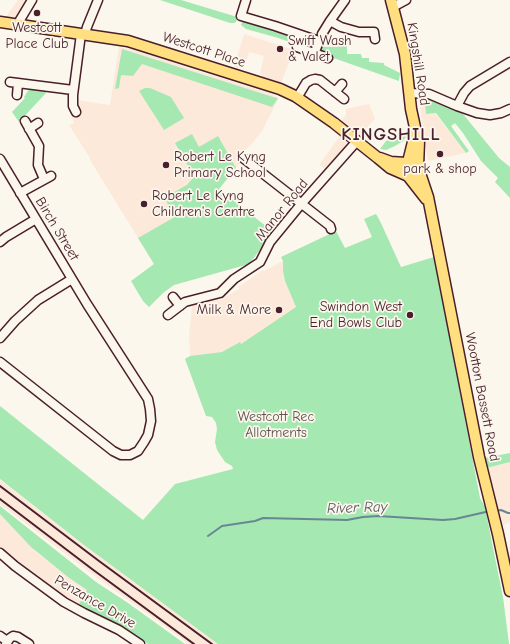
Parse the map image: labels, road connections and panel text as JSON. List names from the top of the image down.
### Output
{
  "streets": {
    "main road": ["Westcott Place", "Kingshill Road", "Wootton Bassett Road"],
    "street": ["Manor Road", "Birch Street", "Penzance Drive"]
  },
  "crossings": [
    ["Westcott Place", "Kingshill Road"],
    ["Westcott Place", "Manor Road"],
    ["Westcott Place", "Wootton Bassett Road"],
    ["Kingshill Road", "Wootton Bassett Road"]
  ],
  "districts": ["KINGSHILL"],
  "water": ["River Ray"],
  "parks": ["Westcott Rec Allotments"],
  "places": [
    "Westcott Place Club",
    "Swift Wash & Valet",
    "park & shop",
    "Robert Le Kyng Primary School",
    "Robert Le Kyng Children's Centre",
    "Milk & More",
    "Swindon West End Bowls Club"
  ]
}
